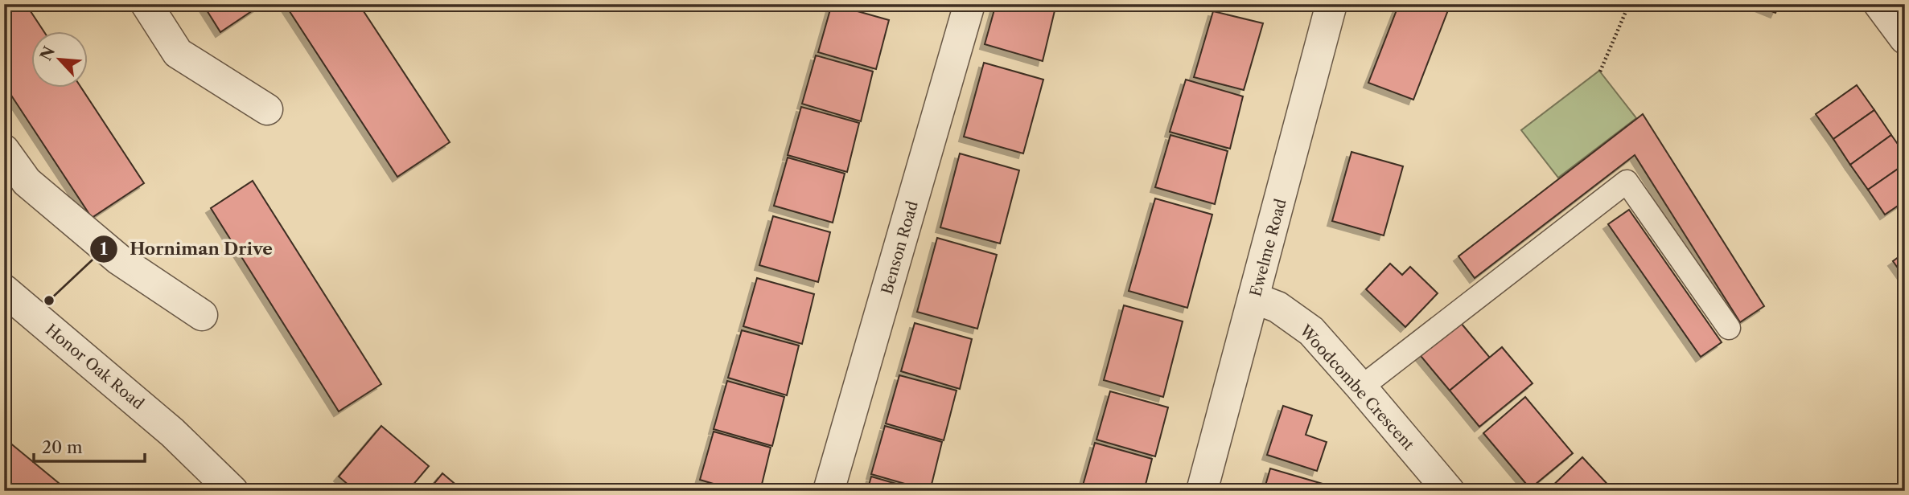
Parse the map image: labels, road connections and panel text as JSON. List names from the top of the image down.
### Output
{
  "streets": {
    "street": [
      "Benson Road",
      "Ewelme Road",
      "Honor Oak Road",
      "Woodcombe Crescent"
    ]
  },
  "crossings": [
    ["Ewelme Road", "Woodcombe Crescent"]
  ],
  "places": ["Horniman Drive"],
  "scale_bar": "20 m",
  "north": "top left"
}
